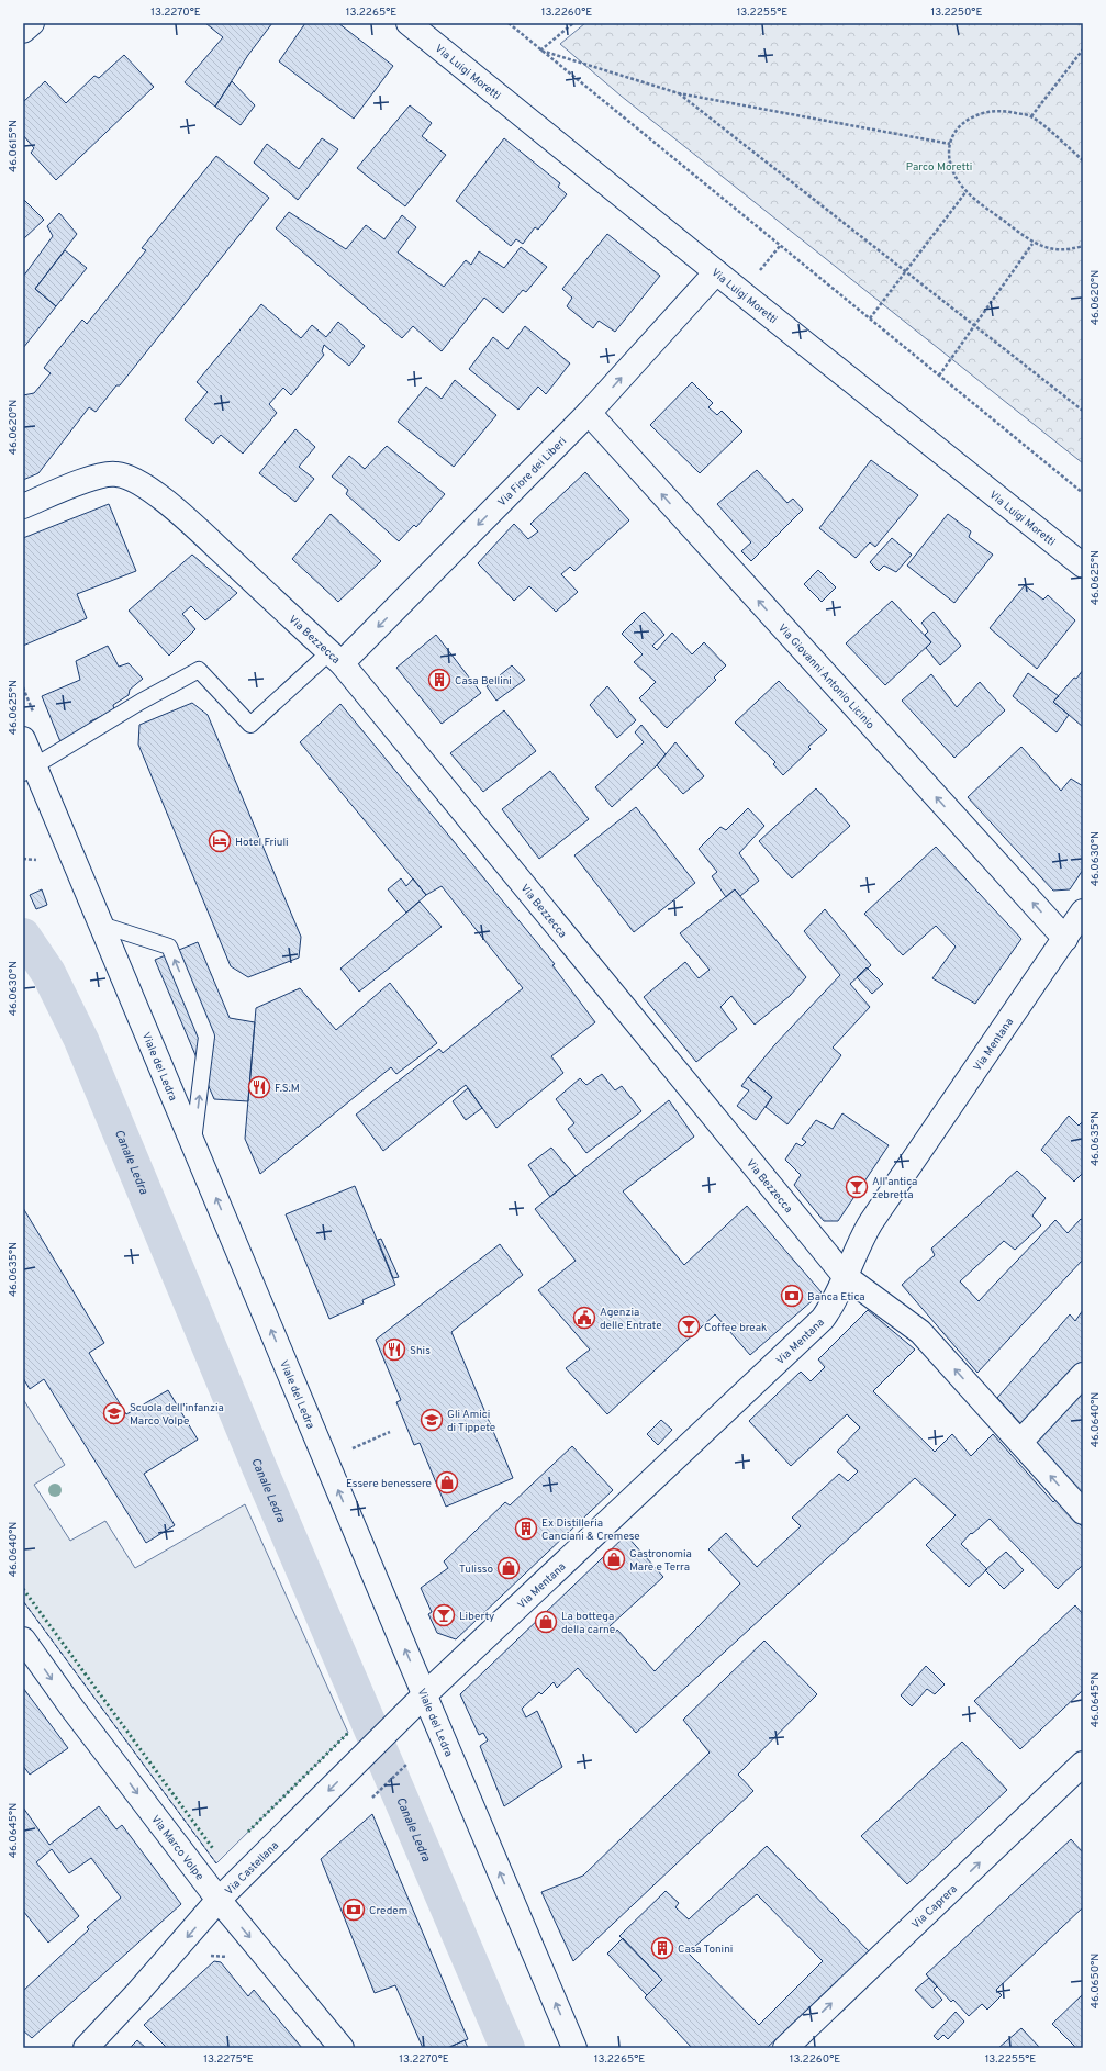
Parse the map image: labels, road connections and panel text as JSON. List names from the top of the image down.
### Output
{
  "streets": {
    "street": [
      "Via Luigi Moretti",
      "Via Fiore dei Liberi",
      "Via Bezzecca",
      "Via Giovanni Antonio Licinio",
      "Via Mentana",
      "Viale del Ledra",
      "Via Marco Volpe",
      "Via Castellana",
      "Via Caprera"
    ]
  },
  "crossings": [
    ["Via Luigi Moretti", "Via Fiore dei Liberi"],
    ["Via Fiore dei Liberi", "Via Bezzecca"],
    ["Via Fiore dei Liberi", "Via Giovanni Antonio Licinio"],
    ["Via Bezzecca", "Via Mentana"],
    ["Via Giovanni Antonio Licinio", "Via Mentana"],
    ["Via Mentana", "Viale del Ledra"],
    ["Via Mentana", "Via Castellana"],
    ["Viale del Ledra", "Via Castellana"],
    ["Via Marco Volpe", "Via Castellana"]
  ],
  "one_way": [
    "Via Giovanni Antonio Licinio",
    "Viale del Ledra",
    "Via Marco Volpe",
    "Via Castellana",
    "Via Caprera"
  ],
  "water": ["Canale Ledra"],
  "parks": ["Parco Moretti"],
  "places": {
    "building": ["Casa Bellini", "Ex Distilleria Canciani & Cremese", "Casa Tonini"],
    "hotel": ["Hotel Friuli"],
    "restaurant": ["F.S.M", "Shis"],
    "bar": ["All'antica zebretta", "Coffee break", "Liberty"],
    "bank": ["Banca Etica", "Credem"],
    "public building": ["Agenzia delle Entrate"],
    "school or university": ["Scuola dell'infanzia Marco Volpe", "Gli Amici di Tippete"],
    "shop": [
      "Essere benessere",
      "Gastronomia Mare e Terra",
      "Tulisso",
      "La bottega della carne"
    ]
  },
  "coordinates": [
    "13.2270°E",
    "13.2265°E",
    "13.2260°E",
    "13.2255°E",
    "13.2250°E",
    "46.0615°N",
    "46.0620°N",
    "46.0625°N",
    "46.0630°N",
    "46.0635°N",
    "46.0640°N",
    "46.0645°N",
    "46.0650°N",
    "13.2275°E"
  ]
}
